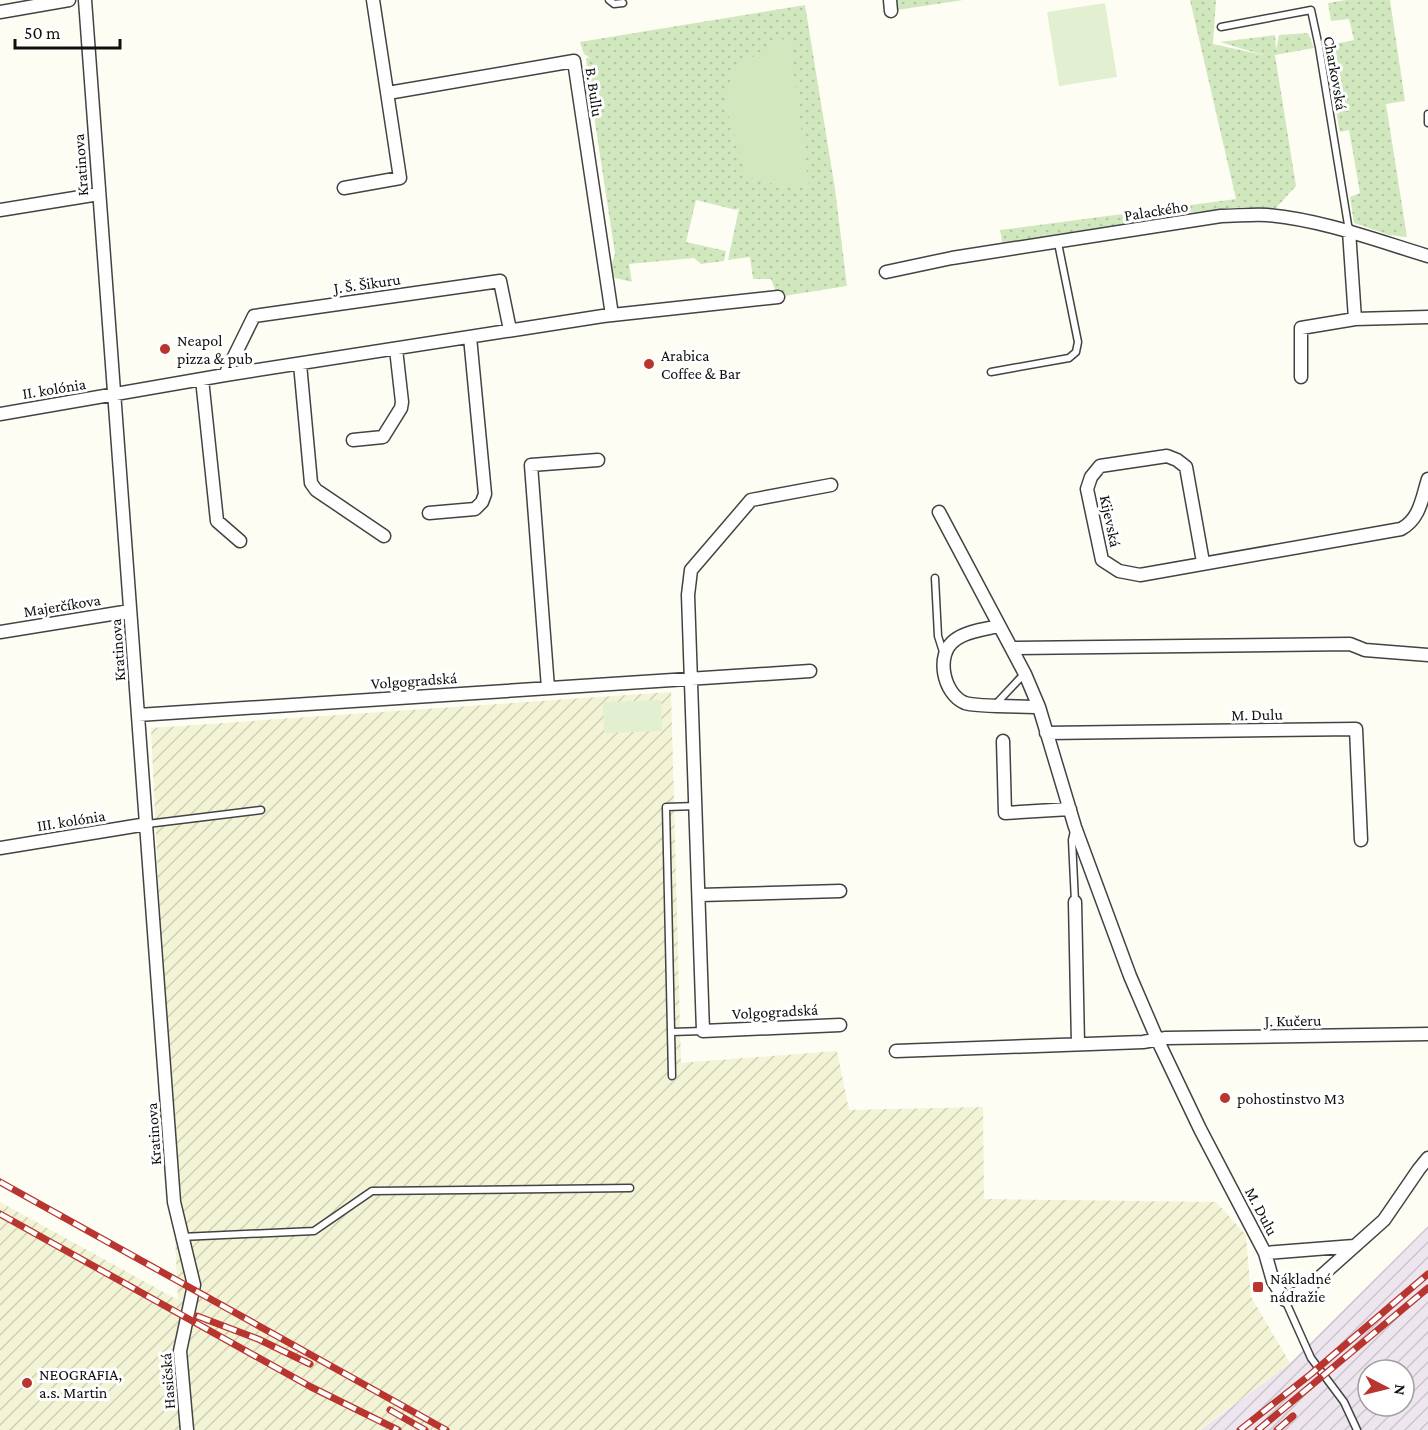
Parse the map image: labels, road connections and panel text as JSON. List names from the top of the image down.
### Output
{
  "streets": {
    "street": [
      "B. Bullu",
      "Kratinova",
      "Palackého",
      "J. Š. Šikuru",
      "II. kolónia",
      "Kijevská",
      "Majerčíkova",
      "Volgogradská",
      "M. Dulu",
      "III. kolónia",
      "J. Kučeru",
      "Hasičská"
    ],
    "lane": ["Charkovská"]
  },
  "crossings": [
    ["Charkovská", "Palackého"],
    ["Kratinova", "II. kolónia"],
    ["Kratinova", "Majerčíkova"],
    ["Kratinova", "Volgogradská"],
    ["Kratinova", "III. kolónia"],
    ["Kratinova", "Hasičská"],
    ["M. Dulu", "J. Kučeru"]
  ],
  "places": {
    "other": [
      "Neapol pizza & pub",
      "Arabica Coffee & Bar",
      "pohostinstvo M3",
      "NEOGRAFIA, a.s. Martin"
    ],
    "transit": ["Nákladné nádražie"]
  },
  "scale_bar": "50 m",
  "north": "right"
}
